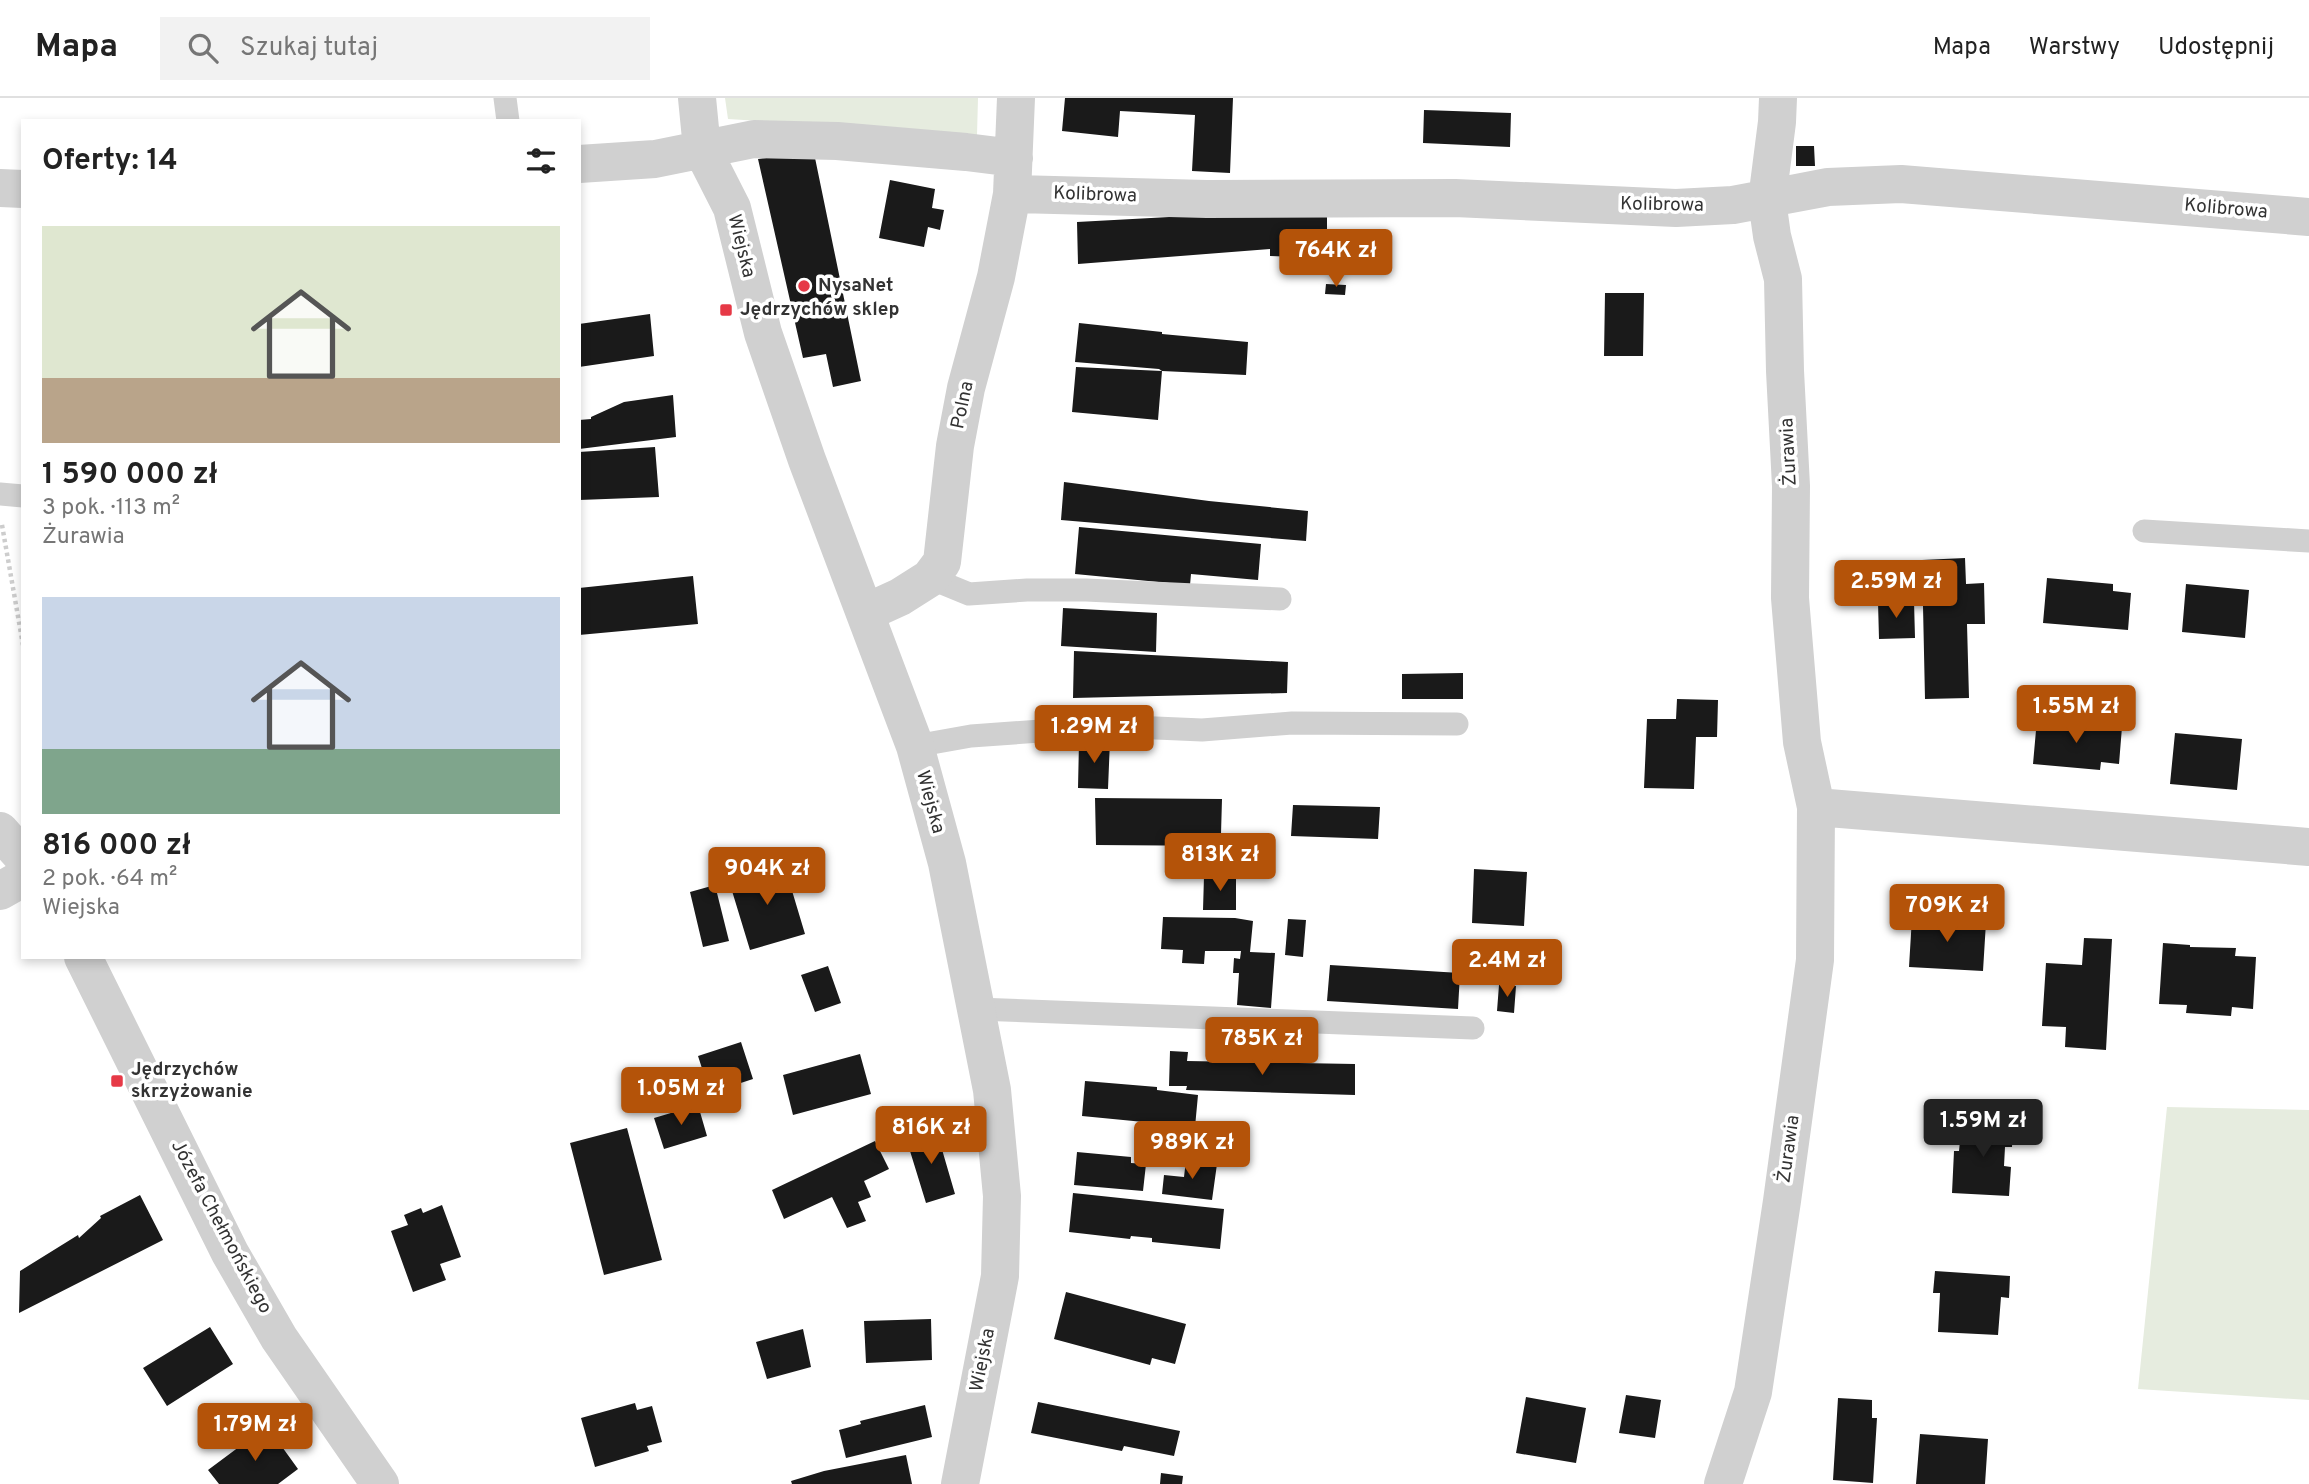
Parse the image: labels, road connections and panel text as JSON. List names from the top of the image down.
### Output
{
  "streets": {
    "street": [
      "Kolibrowa",
      "Wiejska",
      "Polna",
      "Żurawia",
      "Józefa Chełmońskiego"
    ]
  },
  "crossings": [
    ["Kolibrowa", "Polna"],
    ["Kolibrowa", "Żurawia"]
  ],
  "places": {
    "other": ["NysaNet"],
    "transit": ["Jędrzychów sklep", "Jędrzychów skrzyżowanie"]
  },
  "page": {
    "header": "Mapa",
    "search": "Szukaj tutaj",
    "nav": ["Mapa", "Warstwy", "Udostępnij"],
    "heading": "Oferty: 14",
    "list": [
      {
        "name": "1 590 000 zł",
        "note": "3 pok. · 113 m² · Żurawia"
      },
      {
        "name": "816 000 zł",
        "note": "2 pok. · 64 m² · Wiejska"
      }
    ],
    "price": [
      "764K zł",
      "2.59M zł",
      "1.55M zł",
      "1.29M zł",
      "813K zł",
      "904K zł",
      "709K zł",
      "2.4M zł",
      "785K zł",
      "1.05M zł",
      "1.59M zł",
      "816K zł",
      "989K zł",
      "1.79M zł"
    ]
  }
}
